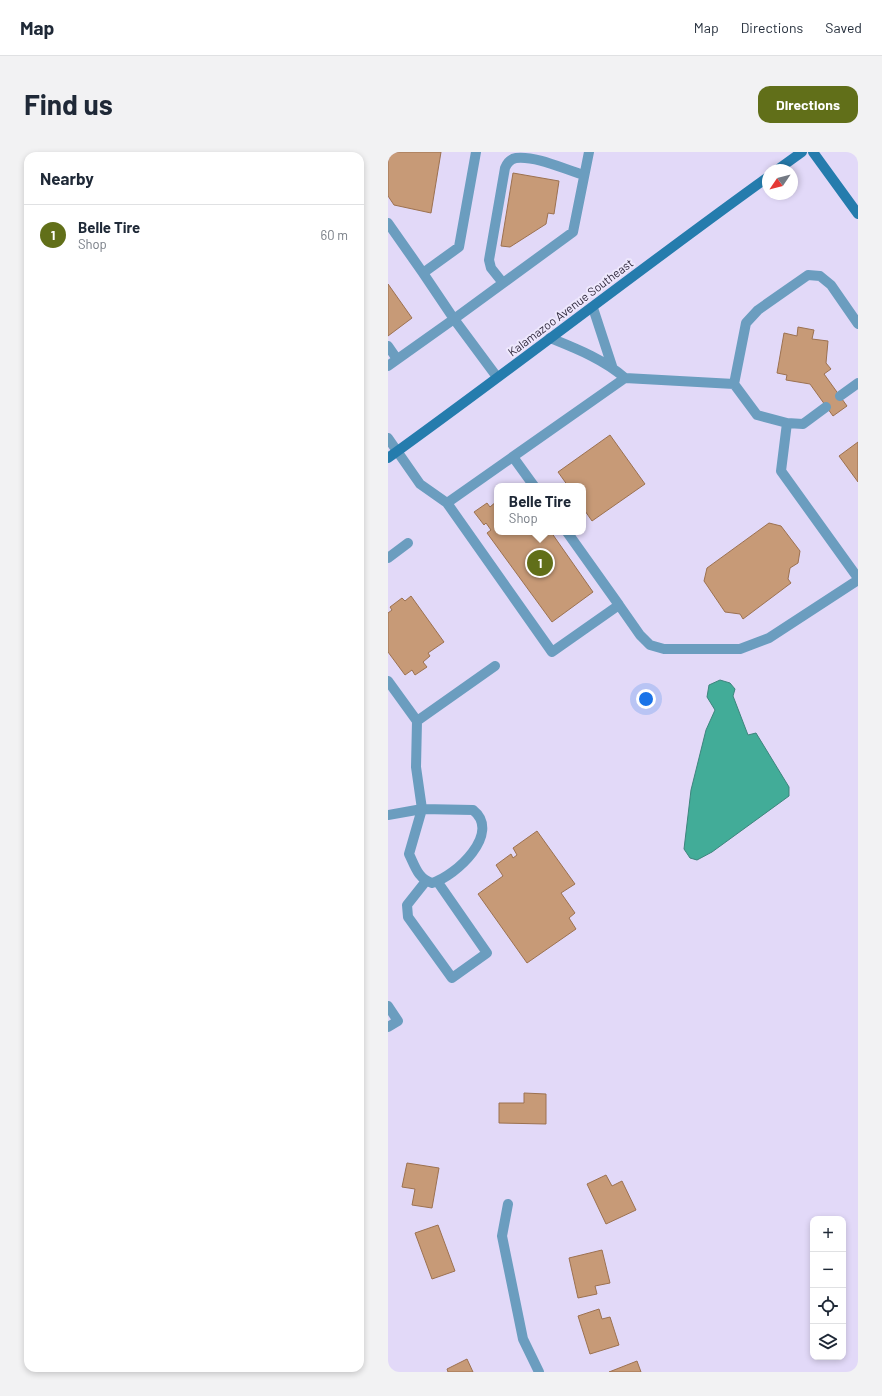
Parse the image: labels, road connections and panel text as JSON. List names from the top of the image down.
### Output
{
  "streets": {
    "main road": ["Kalamazoo Avenue Southeast"]
  },
  "north": "bottom left",
  "page": {
    "header": "Map",
    "nav": ["Map", "Directions", "Saved"],
    "buttons": "Directions",
    "title": "Find us",
    "heading": "Nearby",
    "list": [
      {
        "mark": "1",
        "name": "Belle Tire",
        "note": "Shop",
        "value": "60 m"
      }
    ],
    "popup": ["Belle Tire", "Shop"],
    "pins": "1",
    "map_buttons": ["+", "−"]
  }
}
